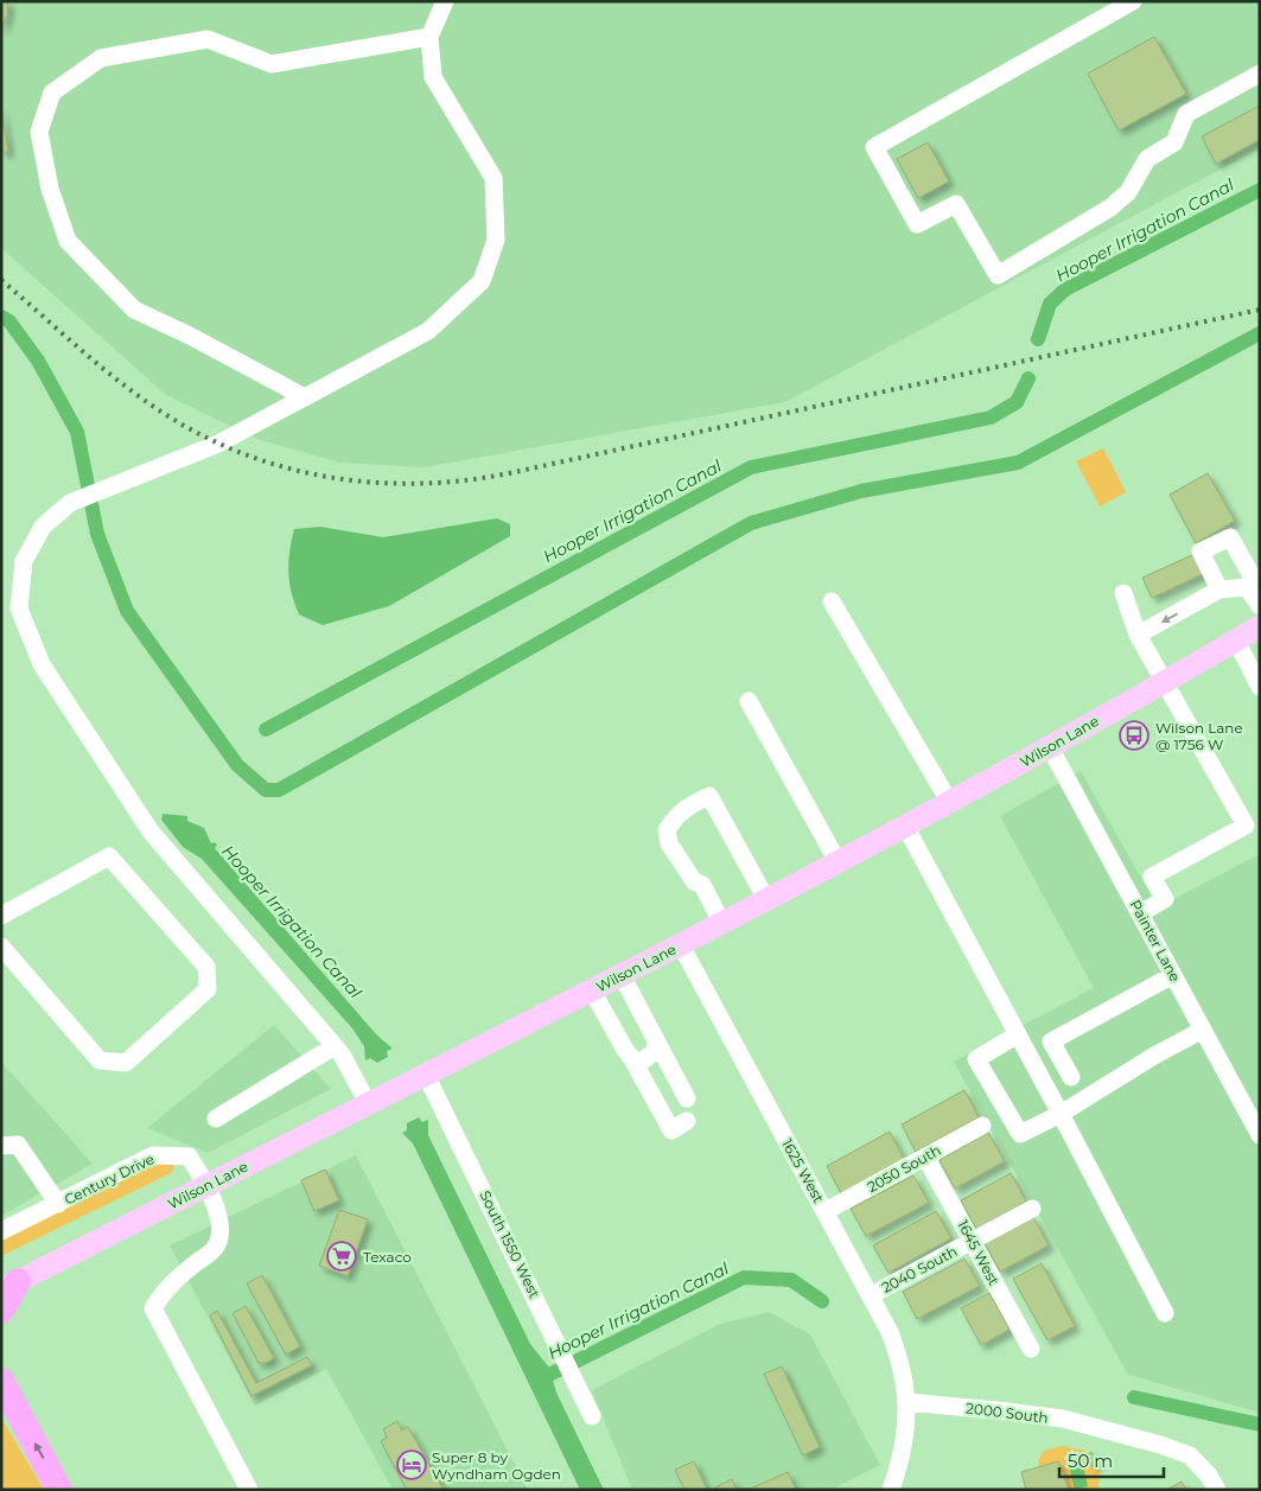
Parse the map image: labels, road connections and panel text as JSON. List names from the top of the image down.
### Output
{
  "streets": {
    "main road": ["Wilson Lane"],
    "street": [
      "Painter Lane",
      "2050 South",
      "1625 West",
      "Century Drive",
      "South 1550 West",
      "1645 West",
      "2040 South",
      "2000 South"
    ]
  },
  "crossings": [
    ["Wilson Lane", "Painter Lane"],
    ["Wilson Lane", "1625 West"],
    ["Wilson Lane", "Century Drive"],
    ["Wilson Lane", "South 1550 West"],
    ["2050 South", "1625 West"],
    ["2050 South", "1645 West"],
    ["1625 West", "2040 South"],
    ["1625 West", "2000 South"],
    ["1645 West", "2040 South"]
  ],
  "water": ["Hooper Irrigation Canal"],
  "places": {
    "bus stop": ["Wilson Lane @ 1756 W"],
    "supermarket": ["Texaco"],
    "hotel": ["Super 8 by Wyndham Ogden"]
  },
  "scale_bar": "50 m"
}
